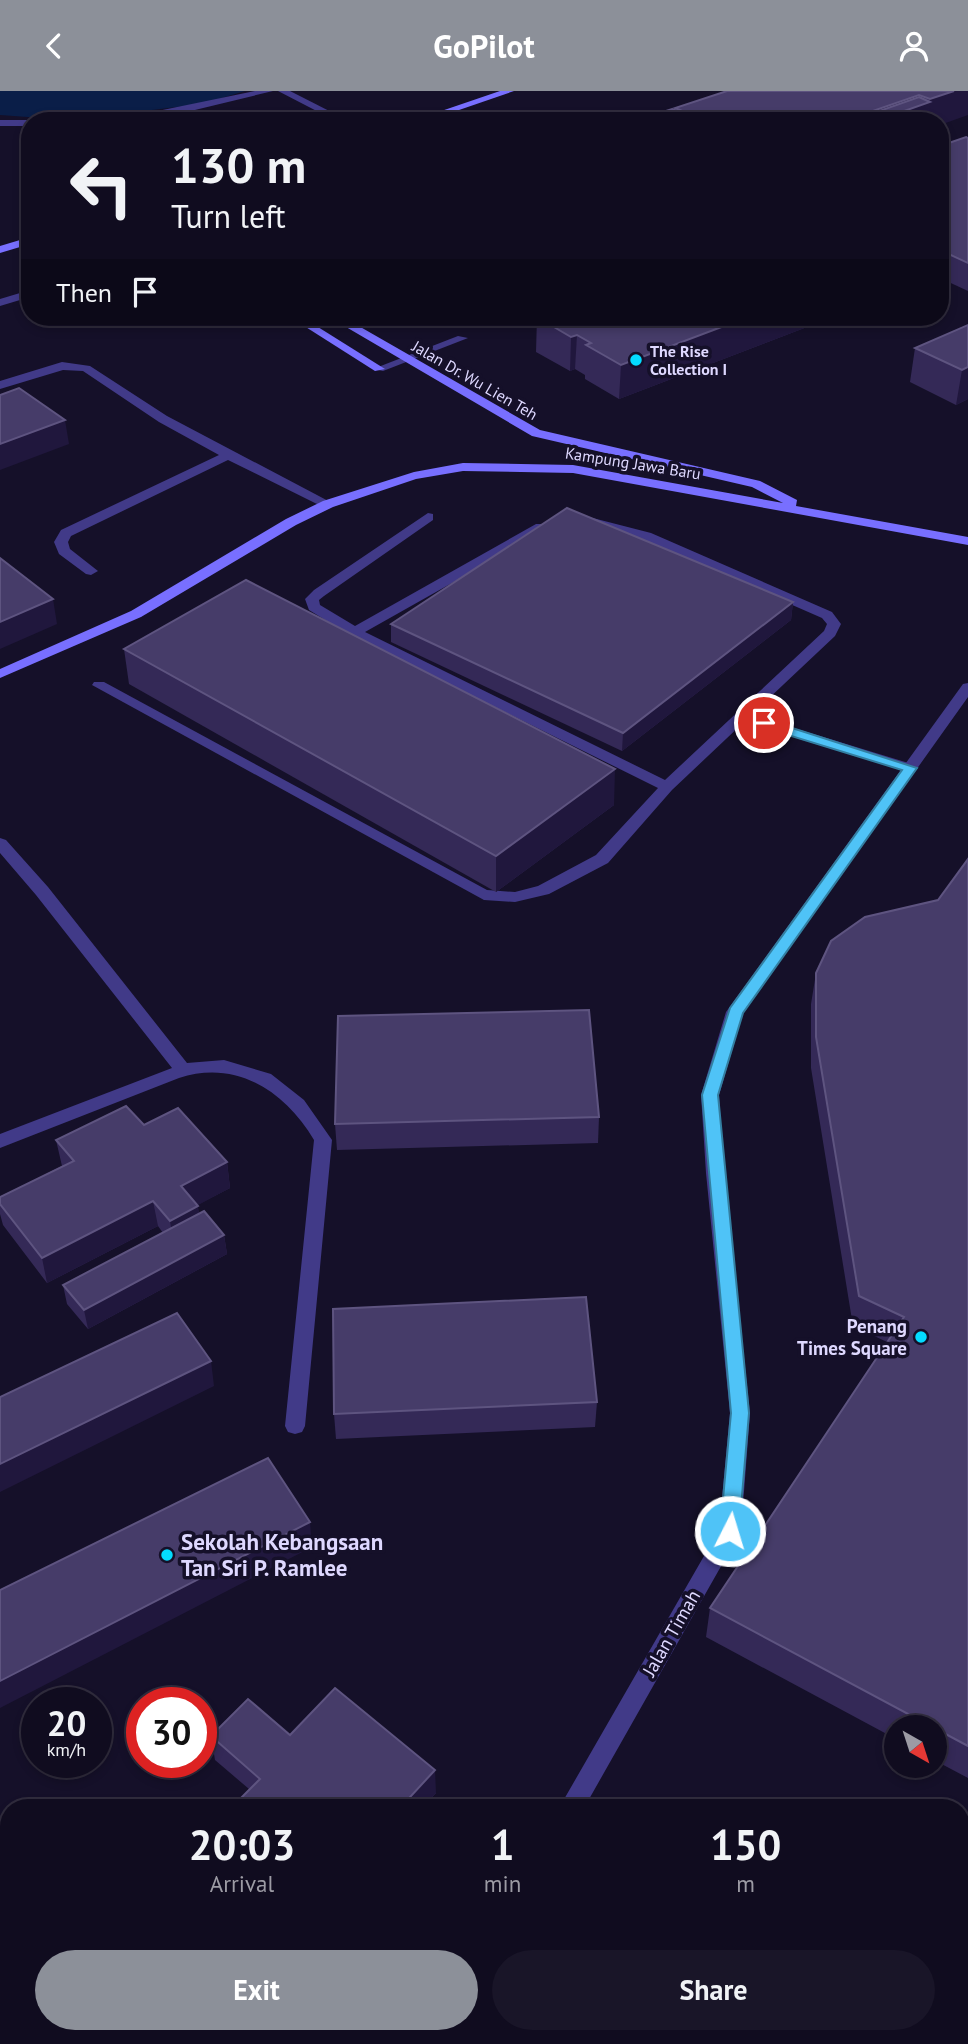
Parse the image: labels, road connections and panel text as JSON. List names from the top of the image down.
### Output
{
  "streets": {
    "street": ["Jalan Dr. Wu Lien Teh", "Kampung Jawa Baru", "Jalan Timah"]
  },
  "crossings": [
    ["Jalan Dr. Wu Lien Teh", "Kampung Jawa Baru"]
  ],
  "places": ["The Rise Collection I", "Penang Times Square", "Sekolah Kebangsaan Tan Sri P. Ramlee"],
  "north": "bottom right",
  "page": {
    "header": "GoPilot",
    "turn": ["130 m", "Turn left"],
    "then": "Then",
    "speed": "20 km/h",
    "limit": "30",
    "eta": [
      "20:03",
      "Arrival",
      "1",
      "min",
      "150",
      "m"
    ],
    "buttons": ["Exit", "Share"]
  }
}
